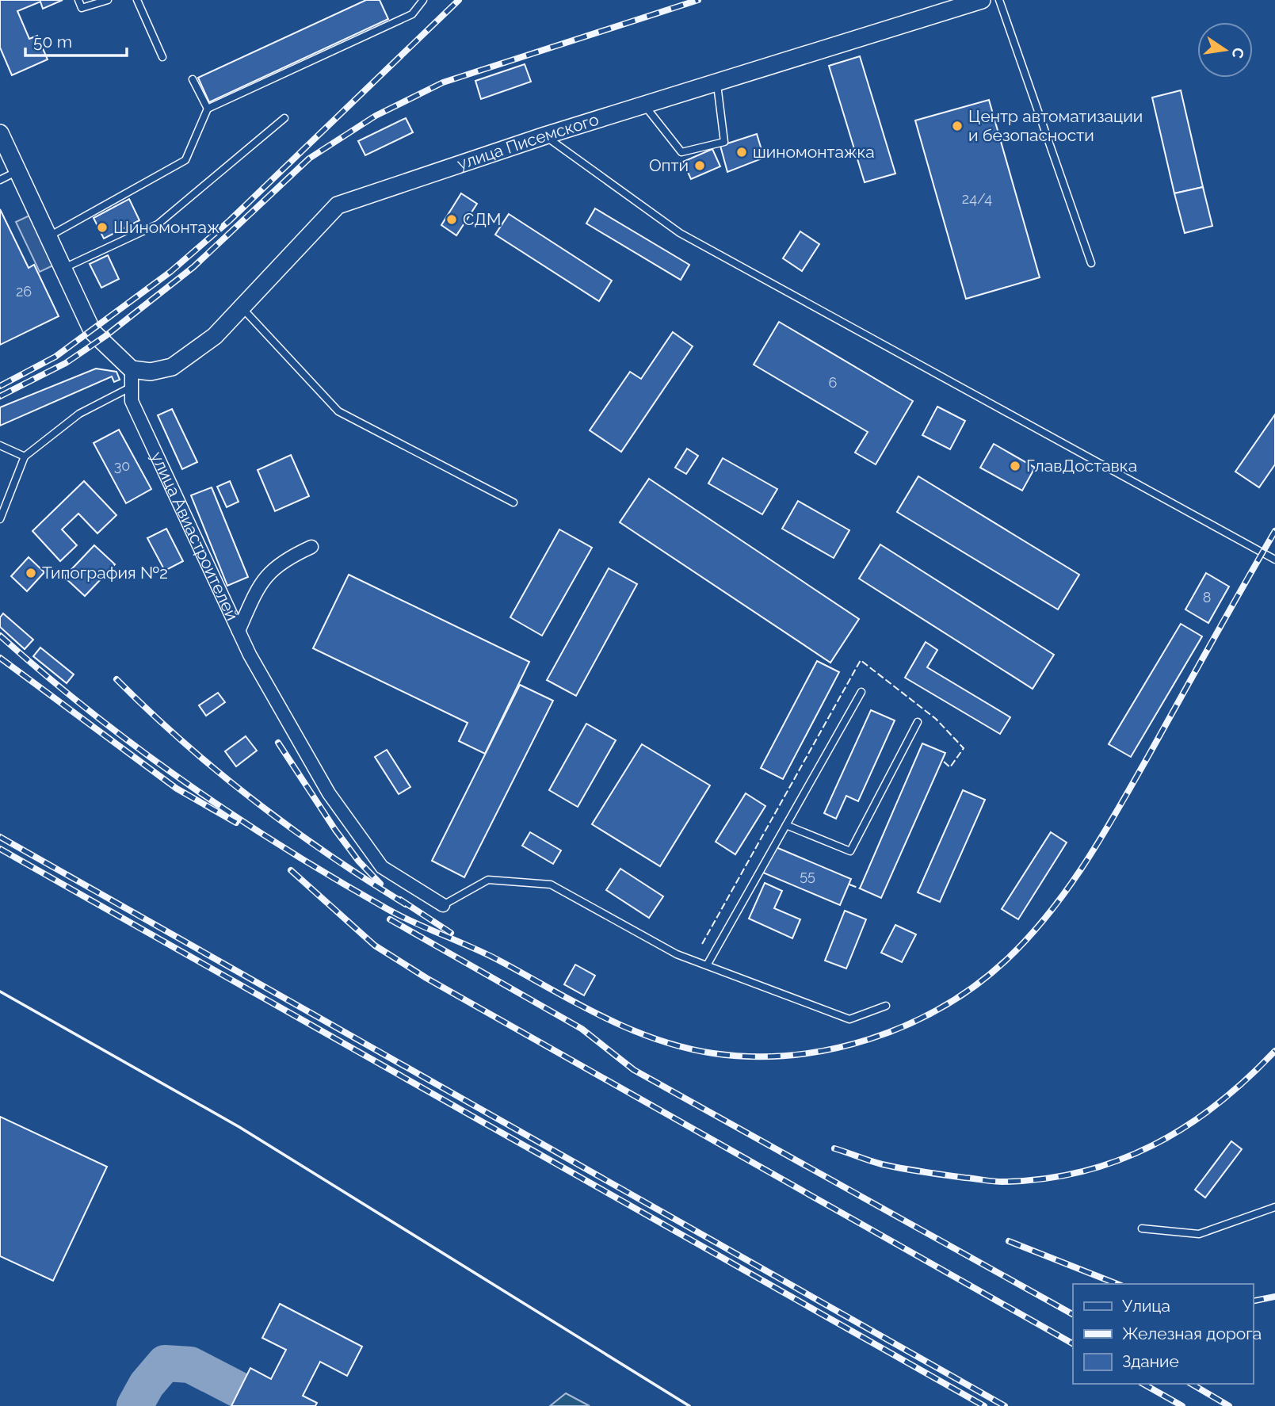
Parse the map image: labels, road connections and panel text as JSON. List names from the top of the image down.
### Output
{
  "streets": {
    "street": ["улица Писемского", "улица Авиастроителей"]
  },
  "crossings": [
    ["улица Писемского", "улица Авиастроителей"]
  ],
  "places": [
    "Центр автоматизации и безопасности",
    "шиномонтажка",
    "Опти",
    "СДМ",
    "Шиномонтаж",
    "ГлавДоставка",
    "Типография №2"
  ],
  "house_numbers": [
    "24/4",
    "26",
    "6",
    "30",
    "8",
    "55"
  ],
  "legend": ["Улица", "Железная дорога", "Здание"],
  "scale_bar": "50 m",
  "north": "right"
}
